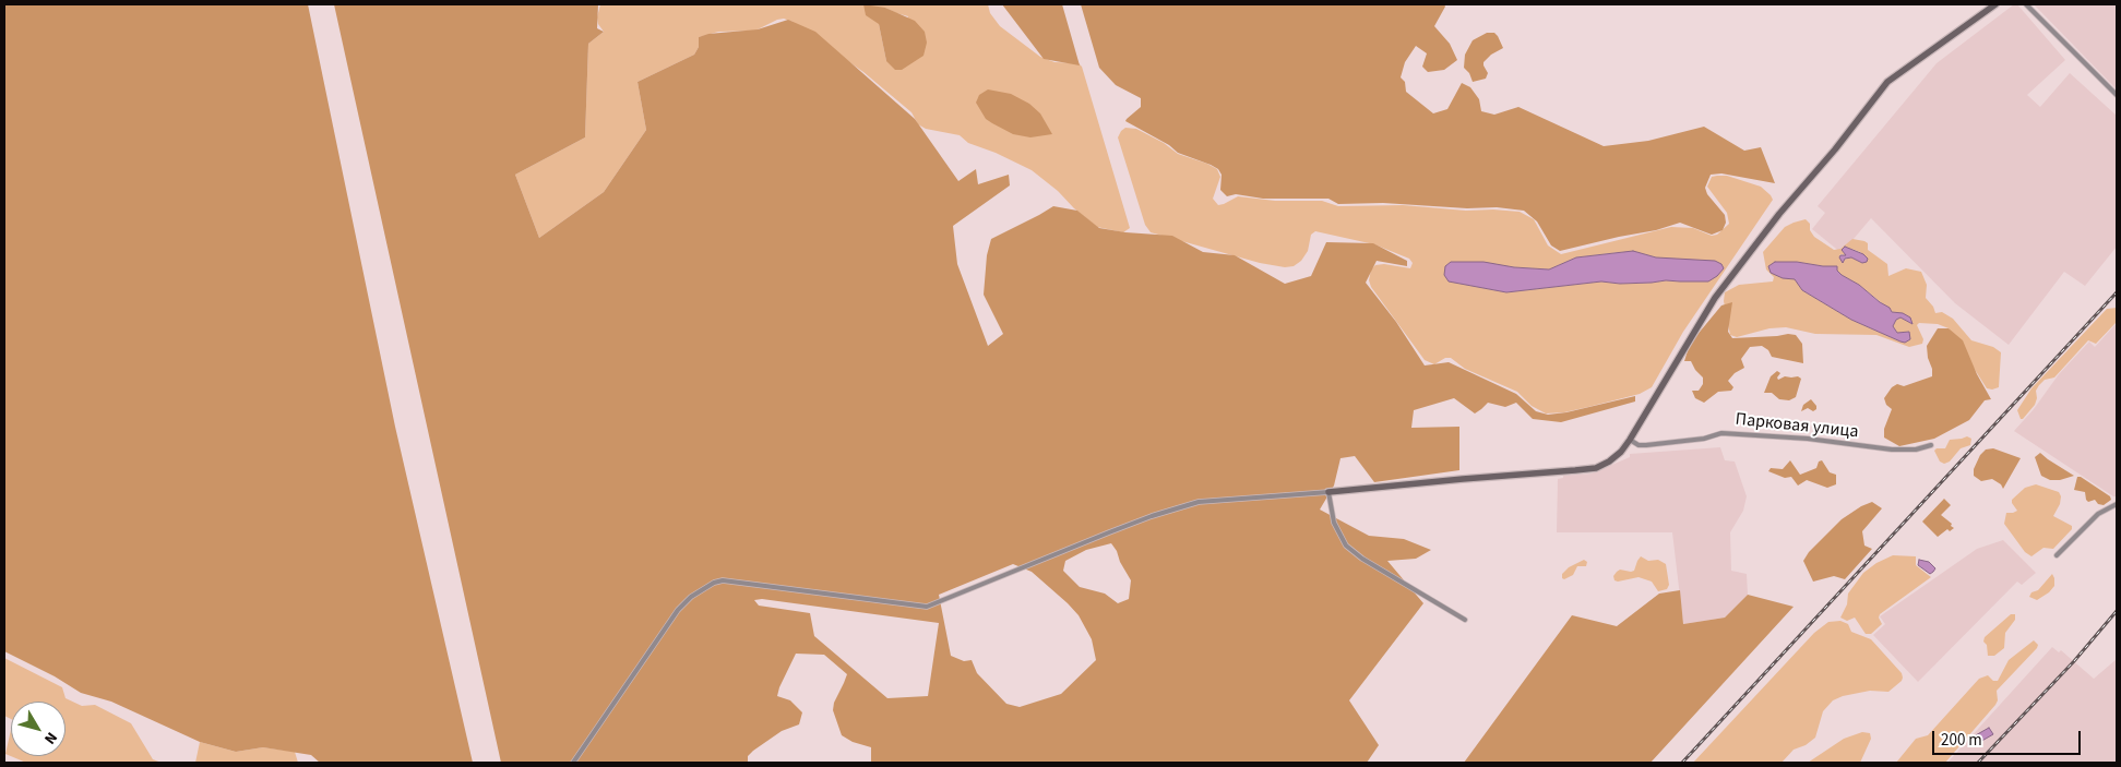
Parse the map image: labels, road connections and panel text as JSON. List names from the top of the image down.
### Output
{
  "streets": {
    "street": ["Парковая улица"]
  },
  "scale_bar": "200 m",
  "north": "bottom right"
}
